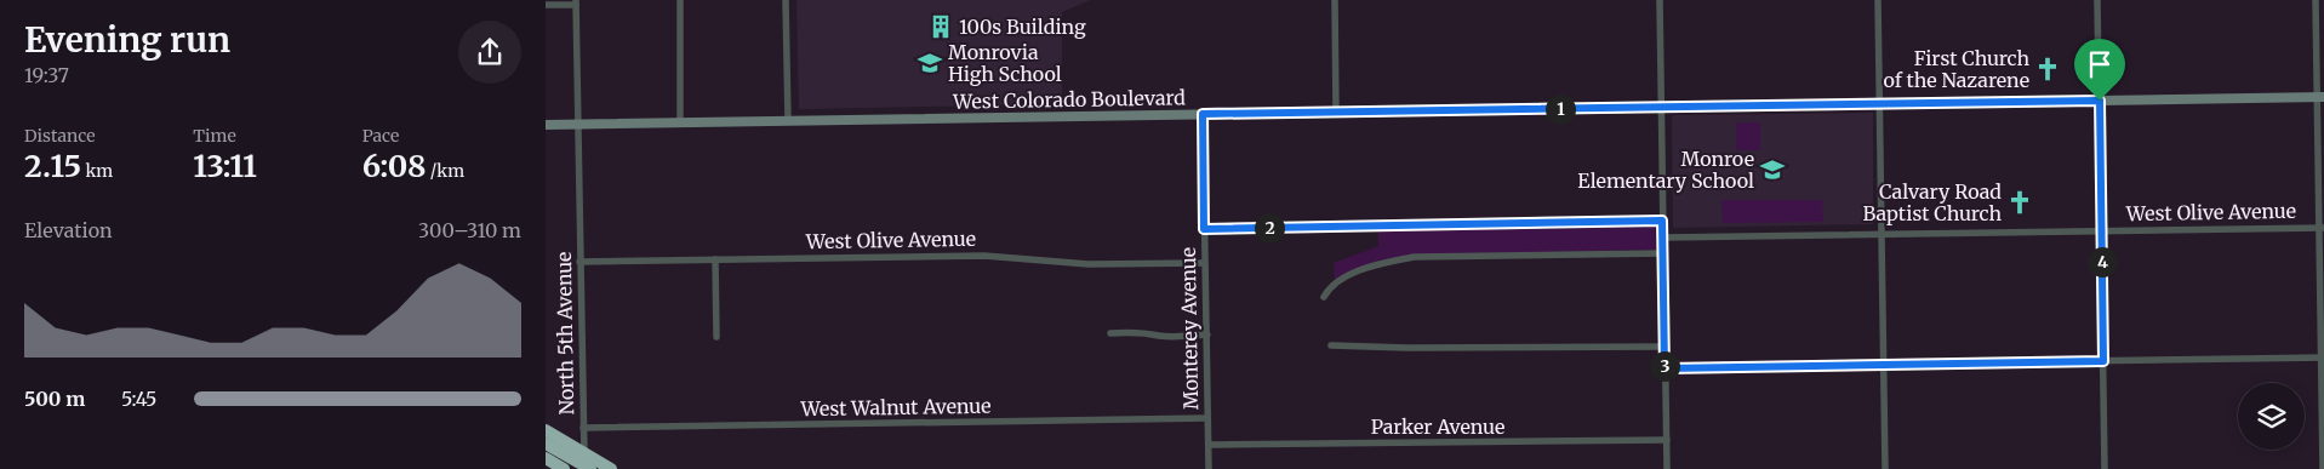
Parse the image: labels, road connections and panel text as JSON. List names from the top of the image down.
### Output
{
  "streets": {
    "street": [
      "West Colorado Boulevard",
      "West Olive Avenue",
      "Monterey Avenue",
      "North 5th Avenue",
      "West Walnut Avenue",
      "Parker Avenue"
    ]
  },
  "crossings": [
    ["West Colorado Boulevard", "Monterey Avenue"],
    ["West Colorado Boulevard", "North 5th Avenue"],
    ["West Olive Avenue", "Monterey Avenue"],
    ["West Olive Avenue", "North 5th Avenue"],
    ["Monterey Avenue", "West Walnut Avenue"],
    ["Monterey Avenue", "Parker Avenue"],
    ["North 5th Avenue", "West Walnut Avenue"]
  ],
  "places": {
    "building": ["100s Building"],
    "school or university": ["Monrovia High School", "Monroe Elementary School"],
    "church": ["First Church of the Nazarene", "Calvary Road Baptist Church"]
  },
  "page": {
    "heading": ["Evening run", "19:37"],
    "pins": [
      "1",
      "2",
      "4",
      "3"
    ],
    "stats": [
      ["Distance", "2.15 km"],
      ["Time", "13:11"],
      ["Pace", "6:08 /km"]
    ],
    "chart": ["Elevation", "300–310 m"],
    "list": [
      {
        "name": "500 m",
        "note": "5:45"
      }
    ]
  }
}
